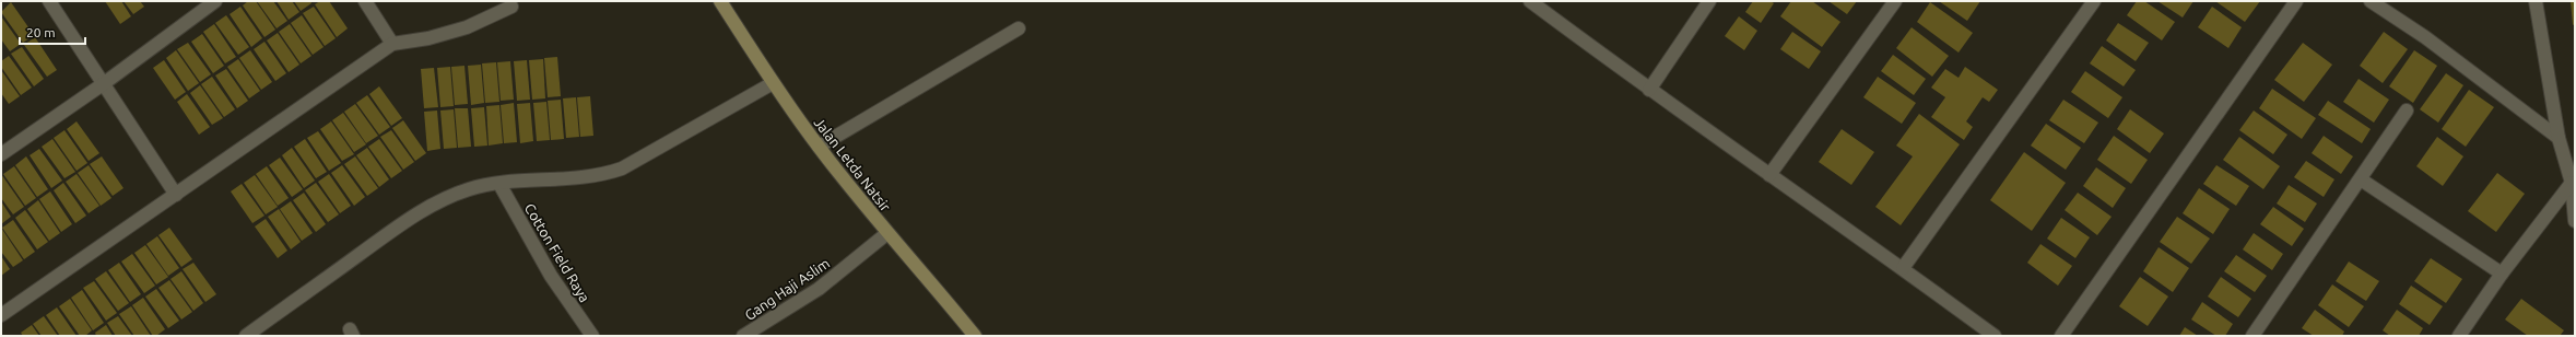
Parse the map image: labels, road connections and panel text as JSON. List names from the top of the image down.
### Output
{
  "streets": {
    "main road": ["Jalan Letda Natsir"],
    "street": ["Cotton Field Raya", "Gang Haji Aslim"]
  },
  "crossings": [
    ["Jalan Letda Natsir", "Gang Haji Aslim"]
  ],
  "scale_bar": "20 m"
}
